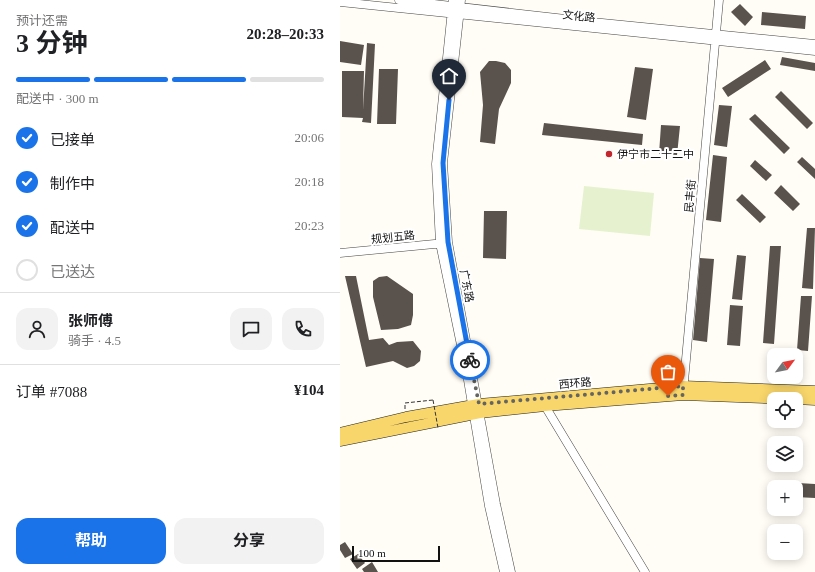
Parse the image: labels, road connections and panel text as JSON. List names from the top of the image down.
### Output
{
  "streets": {
    "main road": ["西环路"],
    "street": [
      "文化路",
      "民丰街",
      "规划五路",
      "广东路"
    ]
  },
  "crossings": [
    ["文化路", "民丰街"],
    ["文化路", "广东路"],
    ["民丰街", "西环路"],
    ["规划五路", "广东路"],
    ["广东路", "西环路"]
  ],
  "places": ["伊宁市二十二中"],
  "scale_bar": "100 m",
  "north": "top right",
  "page": {
    "heading": ["3 分钟", "预计还需", "20:28–20:33"],
    "panel": [
      "张师傅",
      "骑手 · 4.5",
      "订单 #7088",
      "¥104"
    ],
    "bar": "配送中 · 300 m",
    "list": [
      ["已接单", "20:06"],
      ["制作中", "20:18"],
      ["配送中", "20:23"],
      "已送达"
    ],
    "map_buttons": ["+", "−"],
    "buttons": ["帮助", "分享"],
    "scale": "100 m"
  }
}
